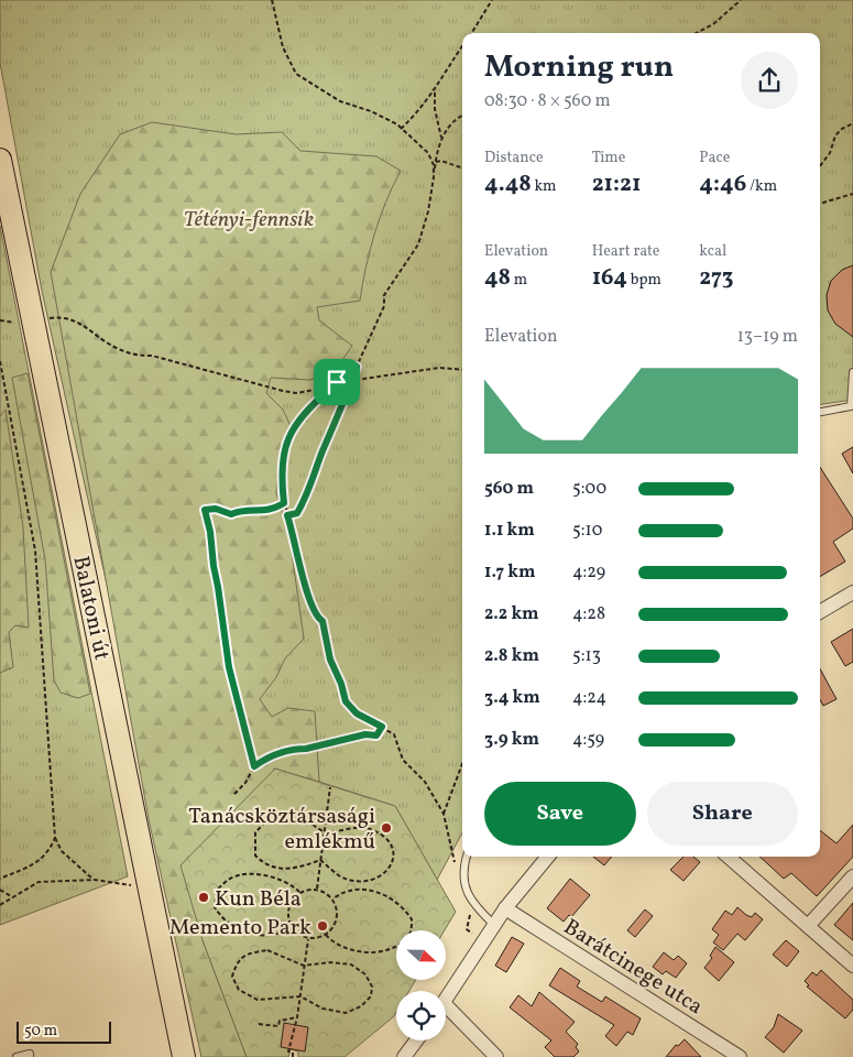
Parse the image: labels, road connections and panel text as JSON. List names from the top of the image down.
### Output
{
  "streets": {
    "main road": ["Balatoni út"],
    "street": ["Barátcinege utca"]
  },
  "parks": ["Tétényi-fennsík"],
  "places": ["Tanácsköztársasági emlékmű", "Kun Béla", "Memento Park"],
  "scale_bar": "50 m",
  "north": "right",
  "page": {
    "heading": ["Morning run", "08:30 · 8 × 560 m"],
    "stats": [
      ["Distance", "4.48 km"],
      ["Time", "21:21"],
      ["Pace", "4:46 /km"],
      ["Elevation", "48 m"],
      ["Heart rate", "164 bpm"],
      ["kcal", "273"]
    ],
    "chart": ["Elevation", "13–19 m"],
    "list": [
      {
        "name": "560 m",
        "note": "5:00"
      },
      {
        "name": "1.1 km",
        "note": "5:10"
      },
      {
        "name": "1.7 km",
        "note": "4:29"
      },
      {
        "name": "2.2 km",
        "note": "4:28"
      },
      {
        "name": "2.8 km",
        "note": "5:13"
      },
      {
        "name": "3.4 km",
        "note": "4:24"
      },
      {
        "name": "3.9 km",
        "note": "4:59"
      }
    ],
    "buttons": ["Save", "Share"],
    "scale": "50 m"
  }
}
